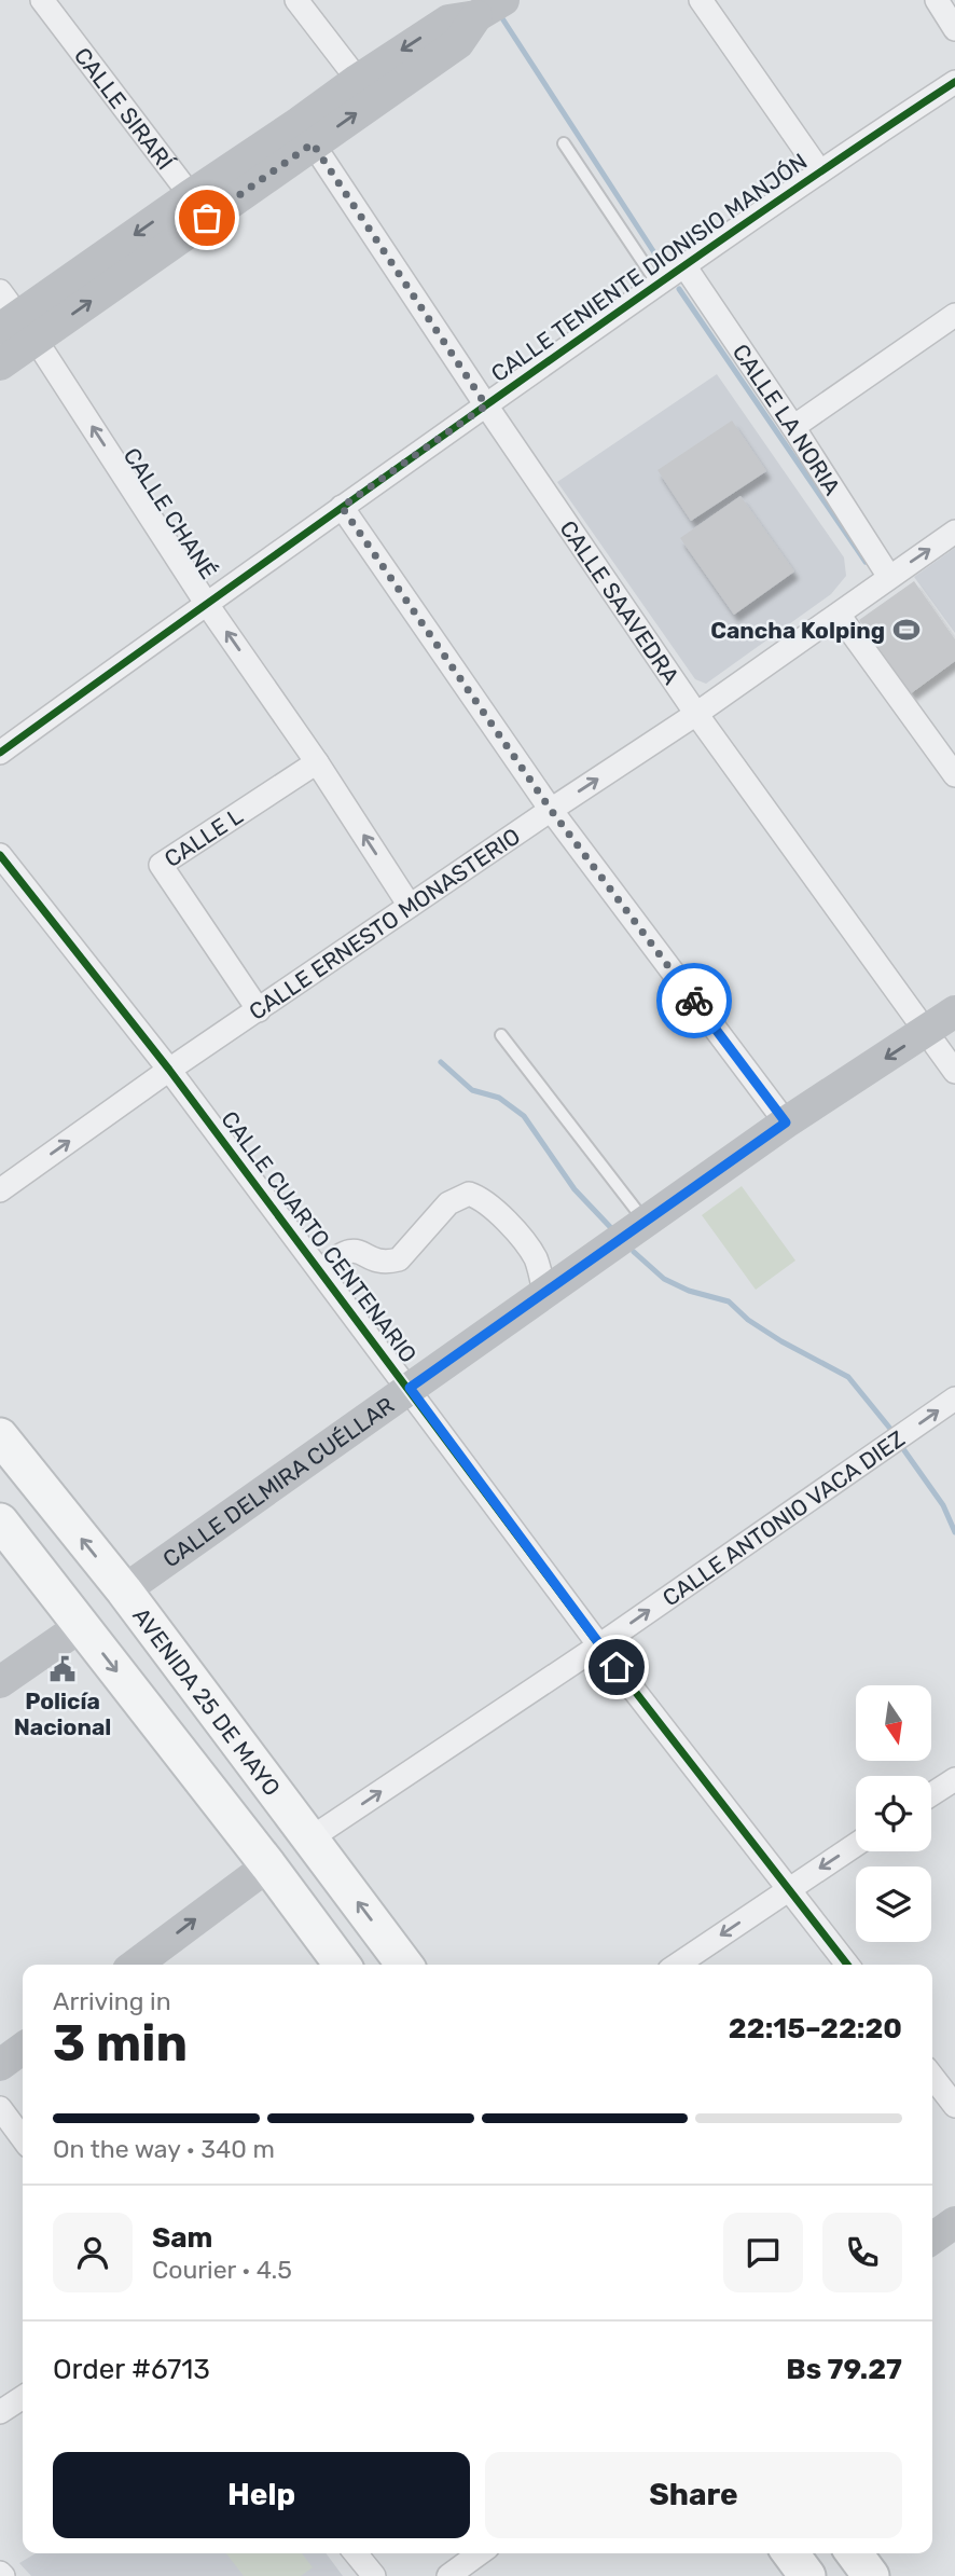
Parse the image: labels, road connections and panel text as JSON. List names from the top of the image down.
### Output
{
  "streets": {
    "main road": ["CALLE DELMIRA CUÉLLAR", "AVENIDA 25 DE MAYO"],
    "street": [
      "CALLE SIRARÍ",
      "CALLE TENIENTE DIONISIO MANJÓN",
      "CALLE LA NORIA",
      "CALLE CHANÉ",
      "CALLE SAAVEDRA",
      "CALLE L",
      "CALLE ERNESTO MONASTERIO",
      "CALLE CUARTO CENTENARIO",
      "CALLE ANTONIO VACA DIEZ"
    ]
  },
  "crossings": [
    ["CALLE TENIENTE DIONISIO MANJÓN", "CALLE LA NORIA"],
    ["CALLE TENIENTE DIONISIO MANJÓN", "CALLE CHANÉ"],
    ["CALLE TENIENTE DIONISIO MANJÓN", "CALLE SAAVEDRA"],
    ["CALLE LA NORIA", "CALLE ERNESTO MONASTERIO"],
    ["CALLE CHANÉ", "CALLE L"],
    ["CALLE CHANÉ", "CALLE ERNESTO MONASTERIO"],
    ["CALLE SAAVEDRA", "CALLE ERNESTO MONASTERIO"],
    ["CALLE SAAVEDRA", "CALLE DELMIRA CUÉLLAR"],
    ["CALLE L", "CALLE ERNESTO MONASTERIO"],
    ["CALLE ERNESTO MONASTERIO", "CALLE CUARTO CENTENARIO"],
    ["CALLE CUARTO CENTENARIO", "CALLE DELMIRA CUÉLLAR"],
    ["CALLE CUARTO CENTENARIO", "CALLE ANTONIO VACA DIEZ"],
    ["CALLE DELMIRA CUÉLLAR", "AVENIDA 25 DE MAYO"],
    ["CALLE ANTONIO VACA DIEZ", "AVENIDA 25 DE MAYO"]
  ],
  "one_way": ["CALLE ERNESTO MONASTERIO", "CALLE ANTONIO VACA DIEZ"],
  "places": {
    "sports": ["Cancha Kolping"],
    "public building": ["Policía Nacional"]
  },
  "north": "bottom",
  "page": {
    "heading": ["3 min", "Arriving in", "22:15–22:20"],
    "panel": [
      "Sam",
      "Courier · 4.5",
      "Order #6713",
      "Bs 79.27"
    ],
    "bar": "On the way · 340 m",
    "buttons": ["Help", "Share"]
  }
}
